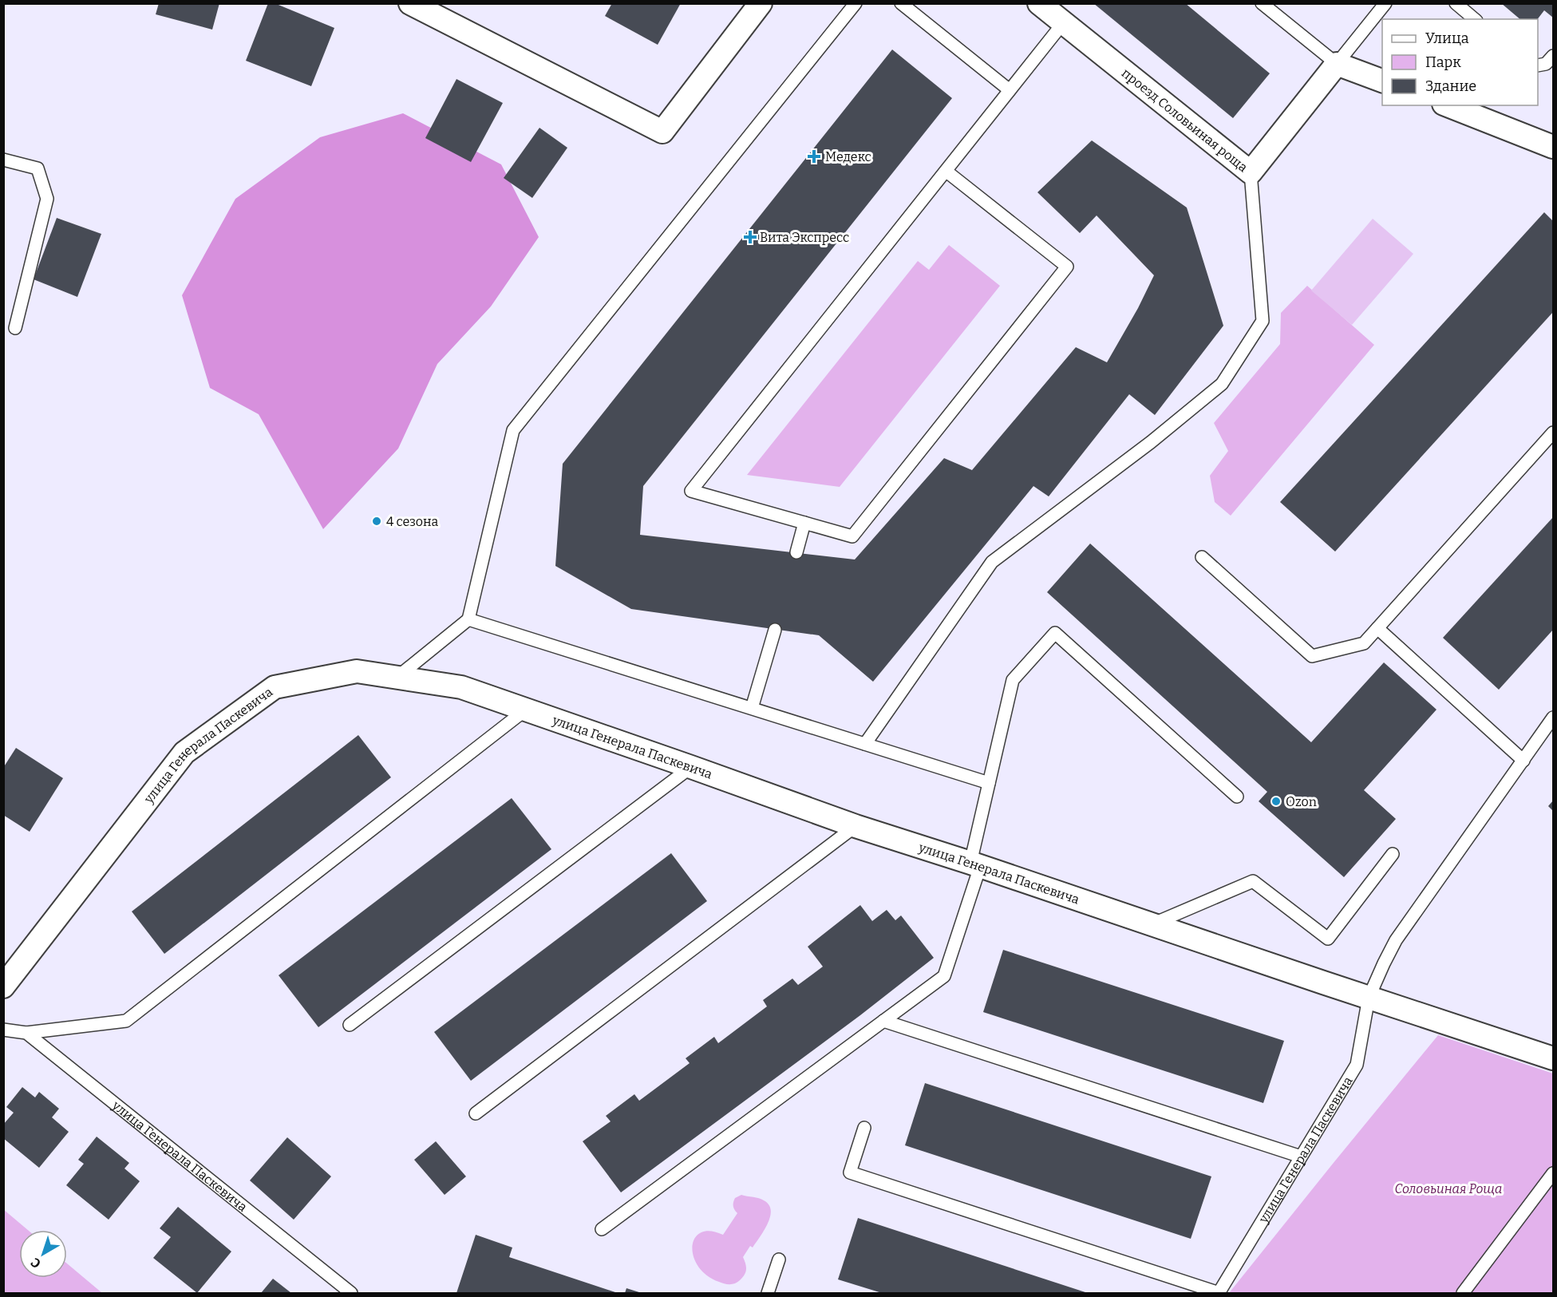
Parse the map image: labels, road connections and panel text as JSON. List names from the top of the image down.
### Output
{
  "streets": {
    "street": ["проезд Соловьиная роща", "улица Генерала Паскевича"]
  },
  "parks": ["Соловьиная Роща"],
  "places": {
    "health": ["Медекс", "Вита Экспресс"],
    "other": ["4 сезона", "Ozon"]
  },
  "legend": ["Улица", "Парк", "Здание"],
  "north": "bottom left"
}
